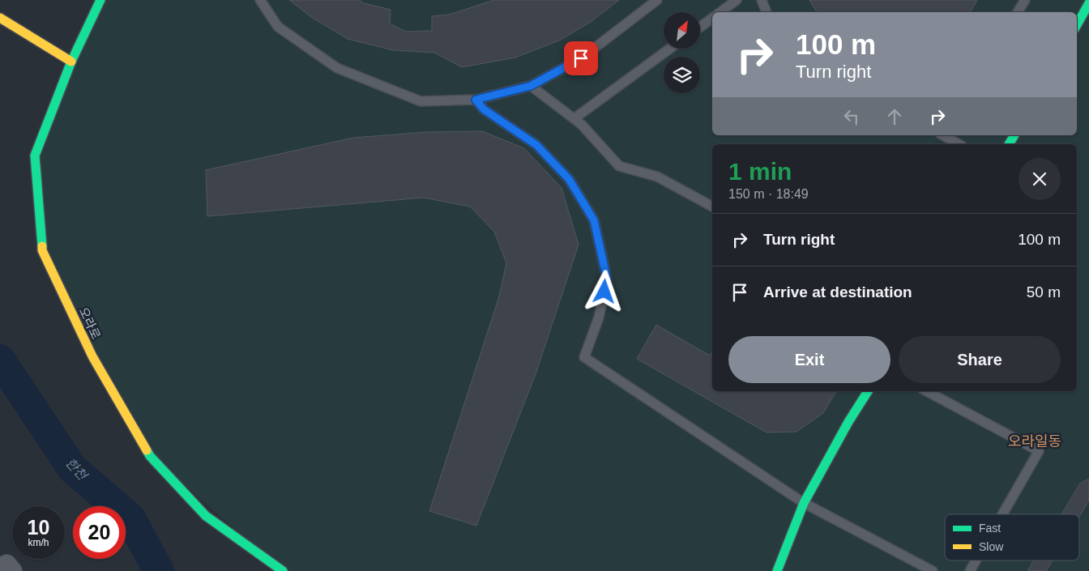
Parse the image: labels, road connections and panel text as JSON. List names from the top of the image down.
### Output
{
  "streets": {
    "street": ["오라로"]
  },
  "districts": ["오라일동"],
  "water": ["한천"],
  "legend": ["Fast", "Slow"],
  "north": "top right",
  "page": {
    "turn": ["100 m", "Turn right"],
    "heading": ["1 min", "150 m · 18:49"],
    "list": [
      {
        "name": "Turn right",
        "value": "100 m"
      },
      {
        "name": "Arrive at destination",
        "value": "50 m"
      }
    ],
    "buttons": ["Exit", "Share"],
    "speed": "10 km/h",
    "limit": "20"
  }
}
